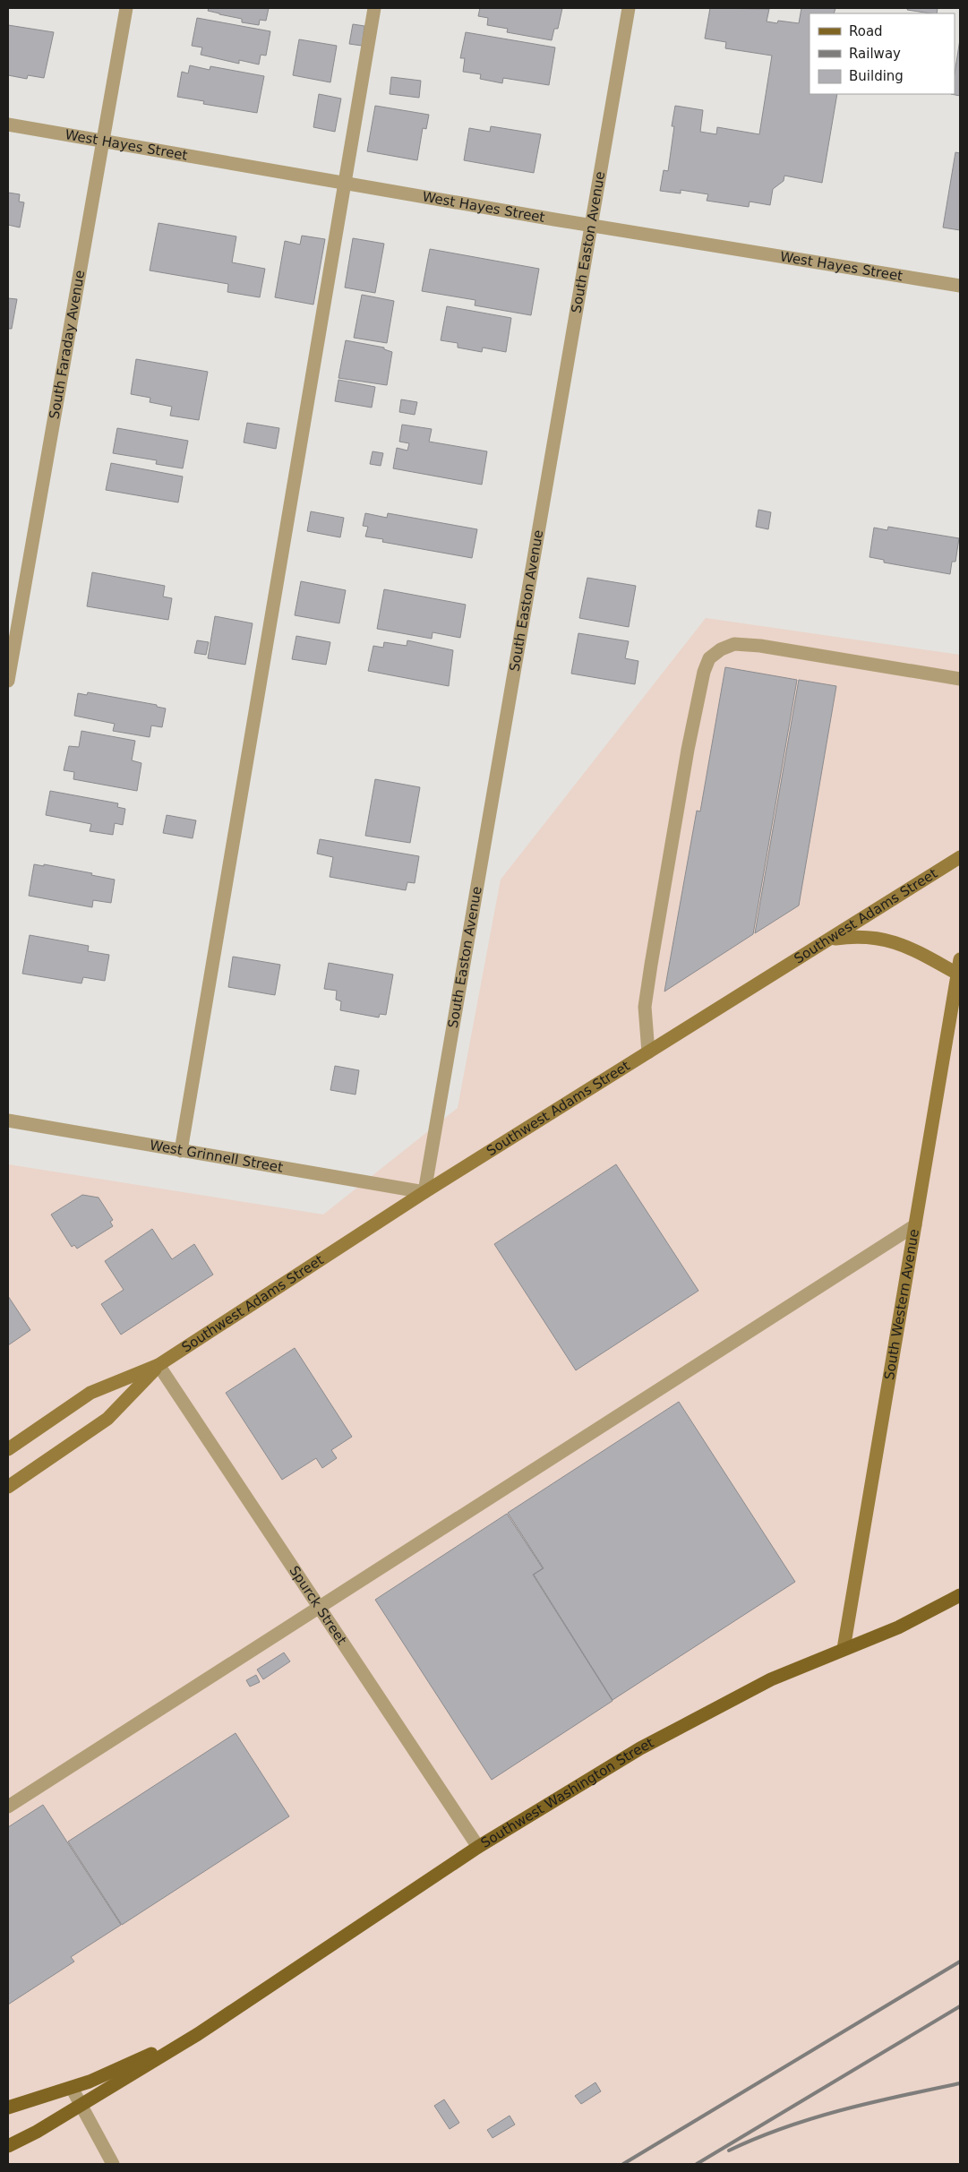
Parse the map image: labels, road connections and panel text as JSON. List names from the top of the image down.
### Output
{
  "streets": {
    "main road": ["Southwest Adams Street", "South Western Avenue", "Southwest Washington Street"],
    "street": [
      "West Hayes Street",
      "South Easton Avenue",
      "South Faraday Avenue",
      "West Grinnell Street",
      "Spurck Street"
    ]
  },
  "crossings": [
    ["West Hayes Street", "South Easton Avenue"],
    ["West Hayes Street", "South Faraday Avenue"],
    ["South Easton Avenue", "Southwest Adams Street"],
    ["South Easton Avenue", "West Grinnell Street"],
    ["Southwest Adams Street", "West Grinnell Street"],
    ["Southwest Adams Street", "Spurck Street"],
    ["South Western Avenue", "Southwest Washington Street"],
    ["Spurck Street", "Southwest Washington Street"]
  ],
  "legend": ["Road", "Railway", "Building"]
}
